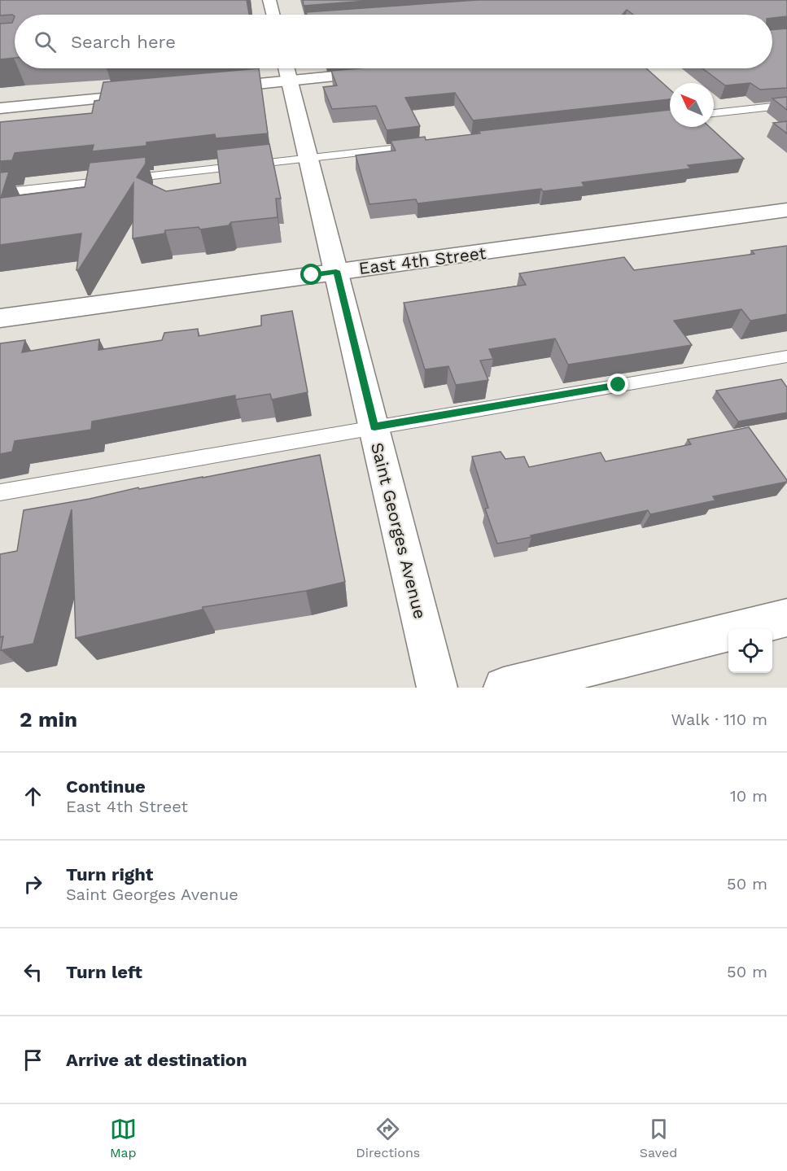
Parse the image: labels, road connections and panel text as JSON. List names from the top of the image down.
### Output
{
  "streets": {
    "street": ["East 4th Street", "Saint Georges Avenue"]
  },
  "crossings": [
    ["East 4th Street", "Saint Georges Avenue"]
  ],
  "north": "top left",
  "page": {
    "search": "Search here",
    "heading": ["2 min", "Walk · 110 m"],
    "list": [
      ["Continue", "East 4th Street", "10 m"],
      ["Turn right", "Saint Georges Avenue", "50 m"],
      ["Turn left", "50 m"],
      "Arrive at destination"
    ],
    "nav": ["Map", "Directions", "Saved"]
  }
}
